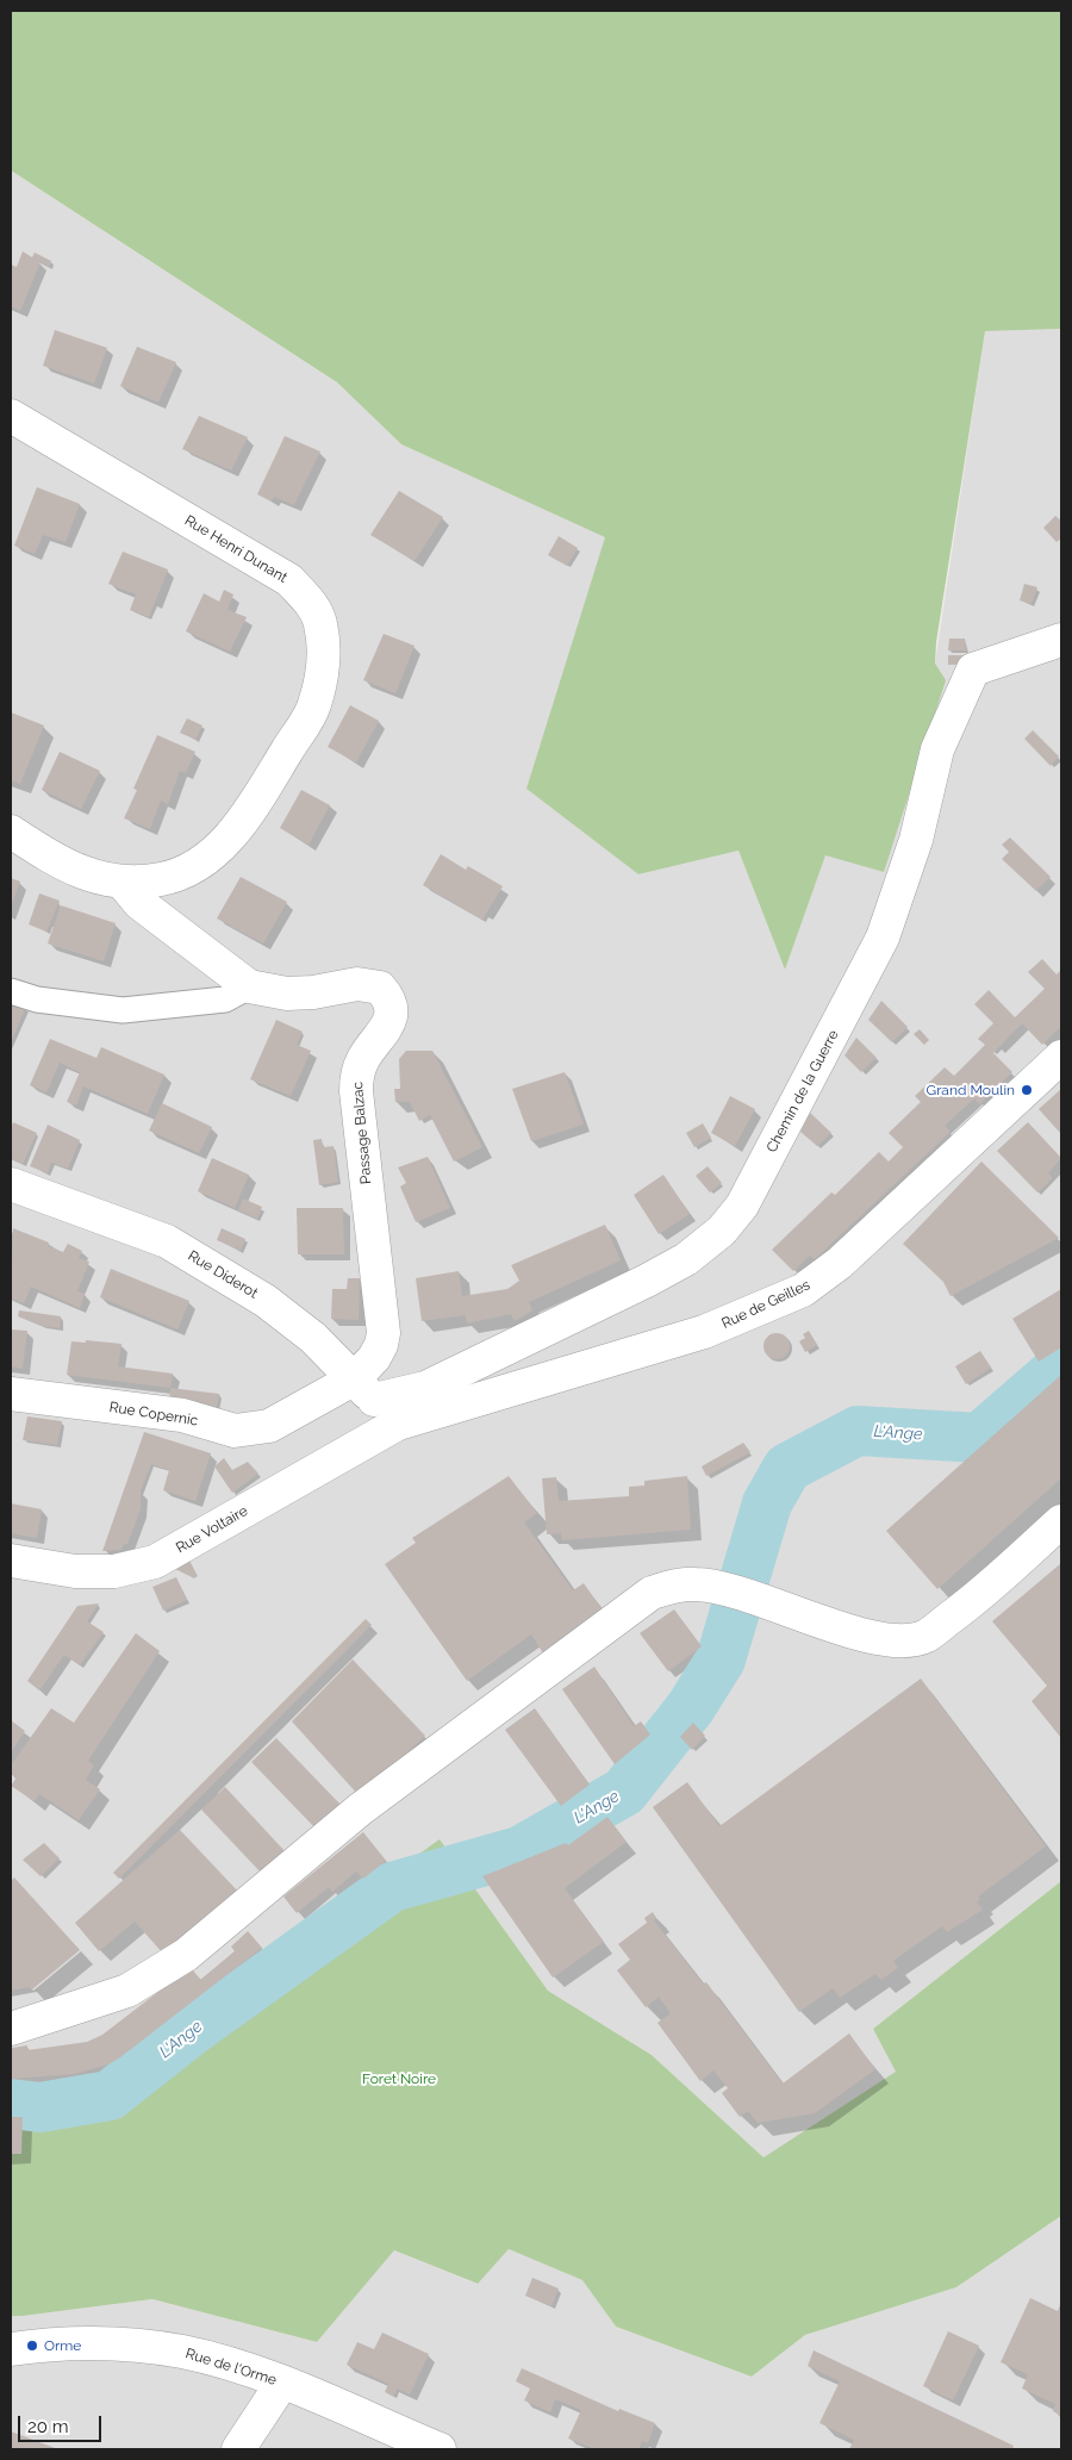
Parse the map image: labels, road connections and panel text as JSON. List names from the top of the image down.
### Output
{
  "streets": {
    "street": [
      "Rue Henri Dunant",
      "Chemin de la Guerre",
      "Passage Balzac",
      "Rue Diderot",
      "Rue de Geilles",
      "Rue Copernic",
      "Rue Voltaire",
      "Rue de l'Orme"
    ]
  },
  "crossings": [
    ["Rue Henri Dunant", "Passage Balzac"],
    ["Chemin de la Guerre", "Passage Balzac"],
    ["Chemin de la Guerre", "Rue Diderot"],
    ["Chemin de la Guerre", "Rue Copernic"],
    ["Passage Balzac", "Rue Diderot"],
    ["Passage Balzac", "Rue Copernic"],
    ["Rue Diderot", "Rue de Geilles"],
    ["Rue Diderot", "Rue Copernic"],
    ["Rue Diderot", "Rue Voltaire"],
    ["Rue de Geilles", "Rue Voltaire"]
  ],
  "water": ["L'Ange"],
  "parks": ["Foret Noire"],
  "places": ["Grand Moulin", "Orme"],
  "scale_bar": "20 m"
}
